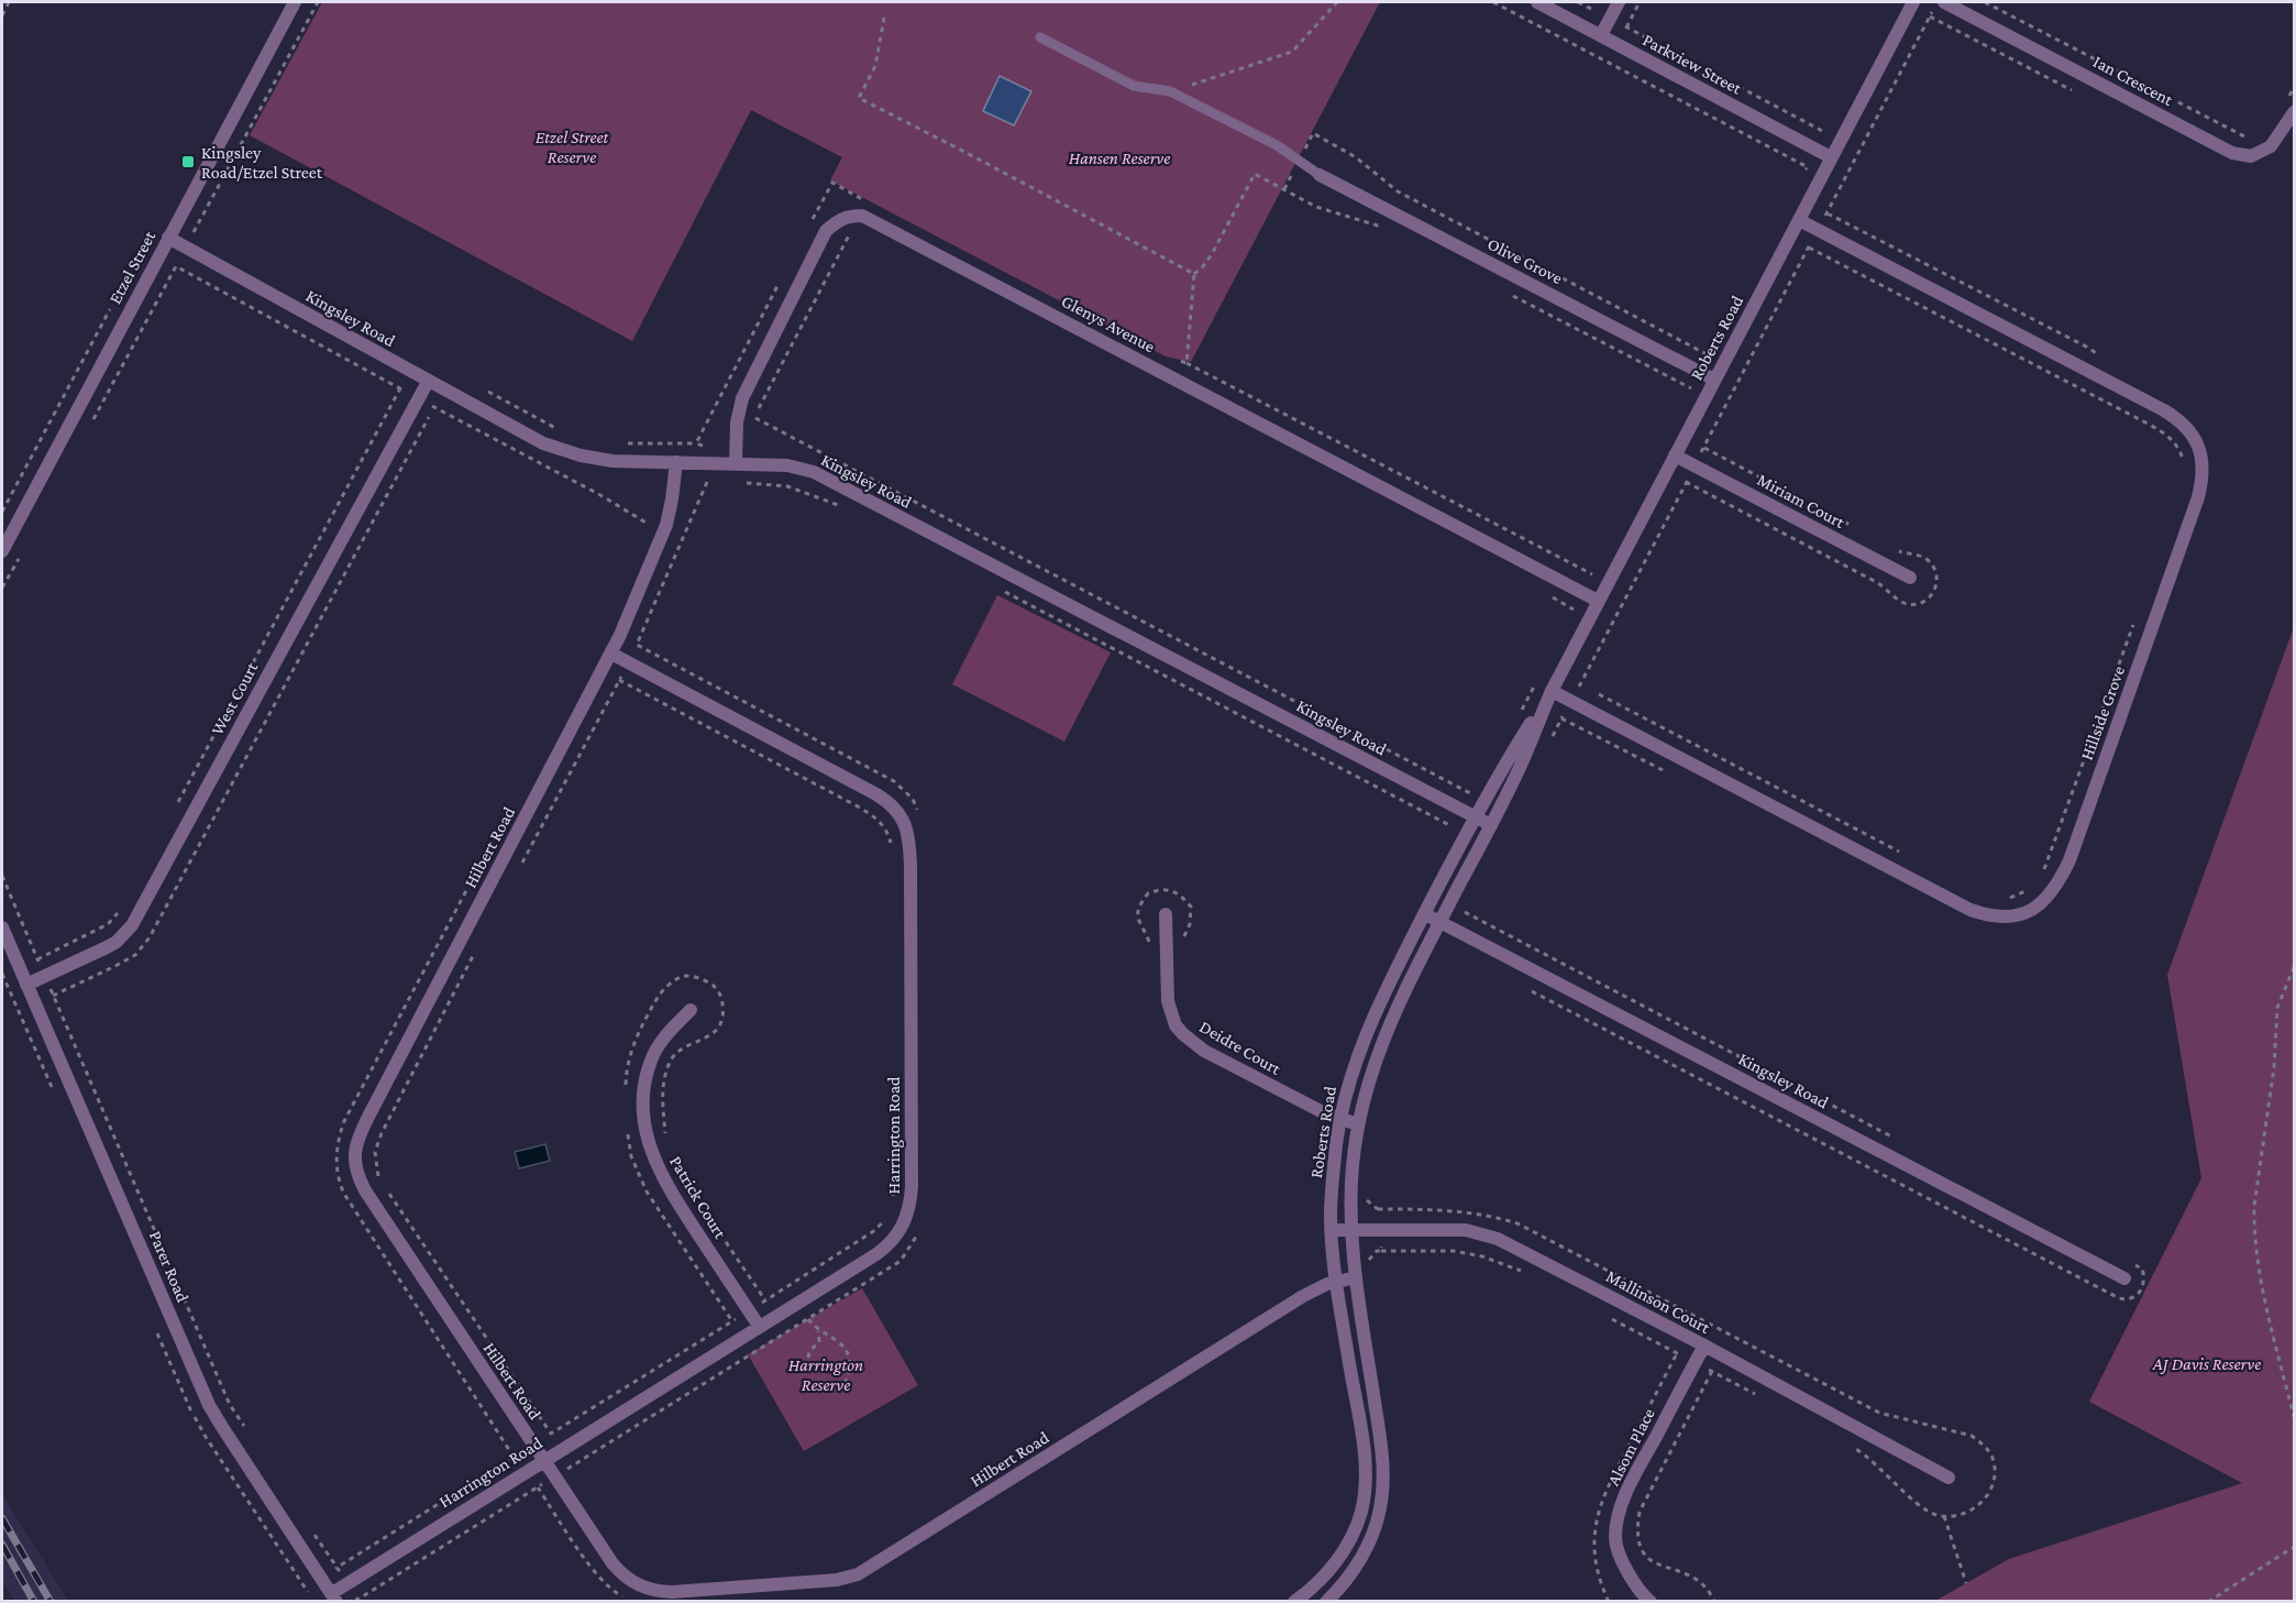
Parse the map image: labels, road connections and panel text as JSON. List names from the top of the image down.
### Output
{
  "streets": {
    "street": [
      "Parkview Street",
      "Ian Crescent",
      "Olive Grove",
      "Etzel Street",
      "Kingsley Road",
      "Glenys Avenue",
      "Roberts Road",
      "Miriam Court",
      "West Court",
      "Hillside Grove",
      "Hilbert Road",
      "Deidre Court",
      "Harrington Road",
      "Patrick Court",
      "Parer Road",
      "Mallinson Court",
      "Alsom Place"
    ]
  },
  "crossings": [
    ["Parkview Street", "Roberts Road"],
    ["Olive Grove", "Roberts Road"],
    ["Etzel Street", "Kingsley Road"],
    ["Kingsley Road", "Glenys Avenue"],
    ["Kingsley Road", "Roberts Road"],
    ["Kingsley Road", "West Court"],
    ["Kingsley Road", "Hilbert Road"],
    ["Glenys Avenue", "Roberts Road"],
    ["Roberts Road", "Miriam Court"],
    ["Roberts Road", "Hillside Grove"],
    ["Roberts Road", "Hilbert Road"],
    ["Roberts Road", "Deidre Court"],
    ["Roberts Road", "Mallinson Court"],
    ["West Court", "Parer Road"],
    ["Hilbert Road", "Harrington Road"],
    ["Harrington Road", "Patrick Court"],
    ["Harrington Road", "Parer Road"],
    ["Mallinson Court", "Alsom Place"]
  ],
  "parks": [
    "Etzel Street Reserve",
    "Hansen Reserve",
    "AJ Davis Reserve",
    "Harrington Reserve"
  ],
  "places": {
    "transit": ["Kingsley Road/Etzel Street"]
  }
}
